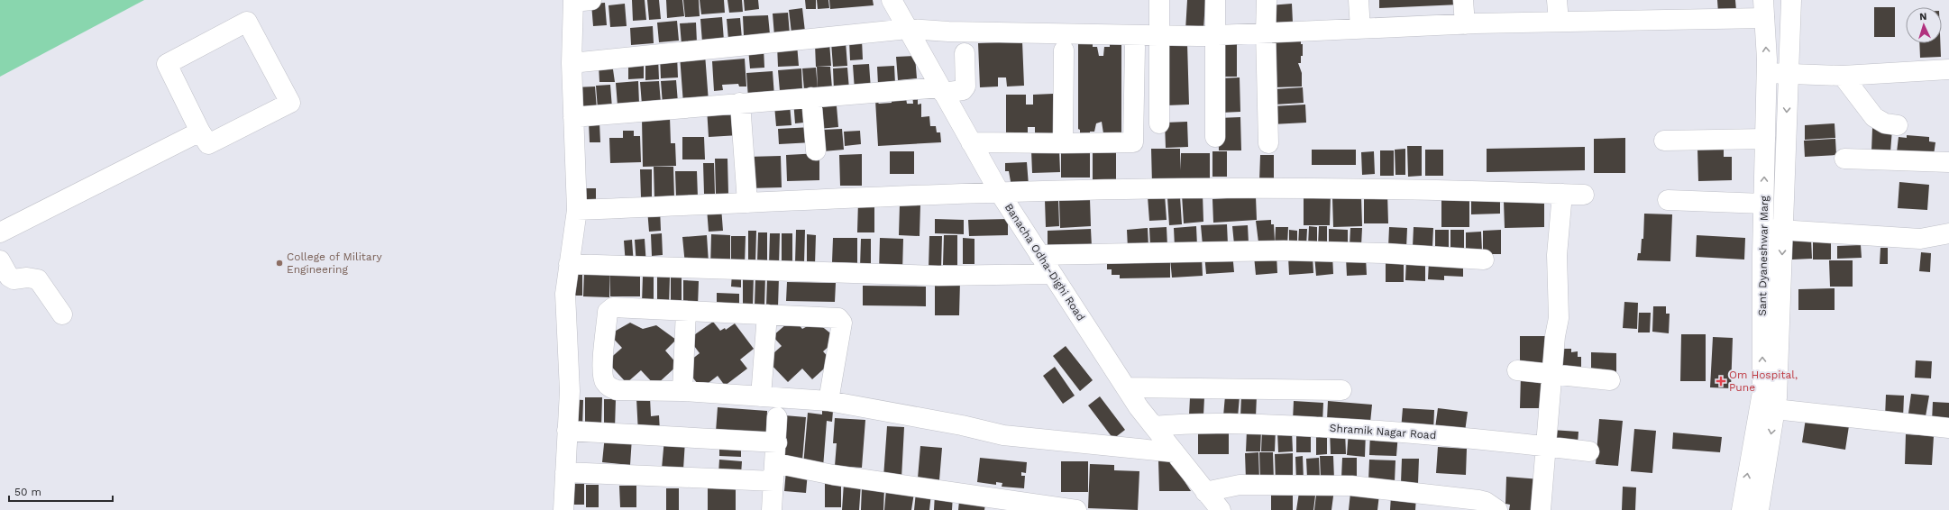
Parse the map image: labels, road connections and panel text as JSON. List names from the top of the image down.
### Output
{
  "streets": {
    "street": ["Sant Dyaneshwar Marg", "Banacha Odha-Dighi Road", "Shramik Nagar Road"]
  },
  "crossings": [
    ["Banacha Odha-Dighi Road", "Shramik Nagar Road"]
  ],
  "places": {
    "other": ["College of Military Engineering"],
    "health": ["Om Hospital, Pune"]
  },
  "scale_bar": "50 m",
  "north": "top"
}
